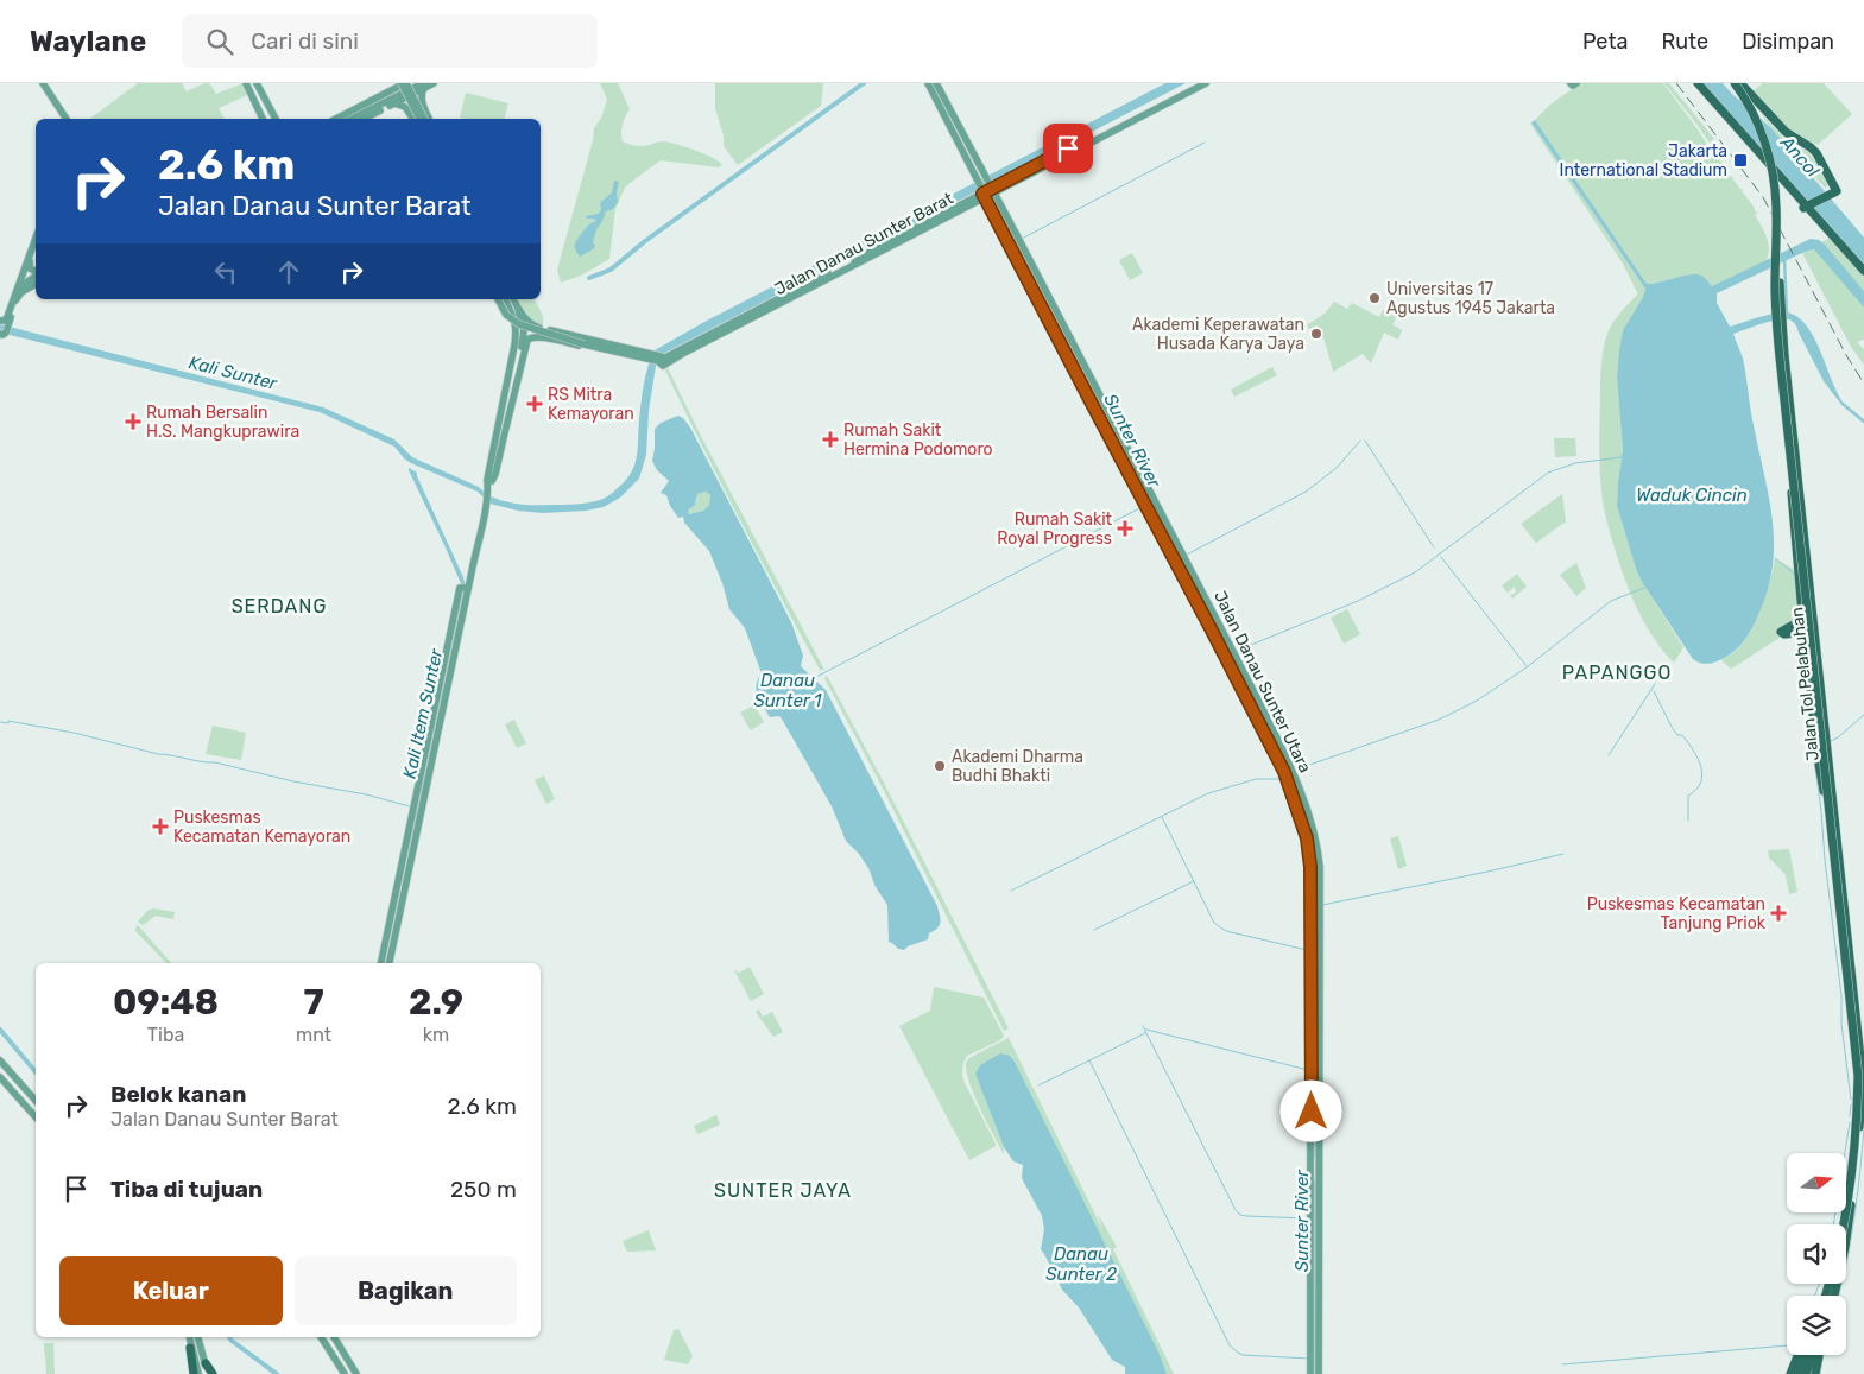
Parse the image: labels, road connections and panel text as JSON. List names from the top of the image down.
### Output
{
  "streets": {
    "highway": ["Jalan Tol Pelabuhan"],
    "main road": ["Jalan Danau Sunter Barat", "Jalan Danau Sunter Utara"]
  },
  "crossings": [
    ["Jalan Danau Sunter Barat", "Jalan Danau Sunter Utara"]
  ],
  "districts": ["SERDANG", "PAPANGGO", "SUNTER JAYA"],
  "water": [
    "Ancol",
    "Kali Sunter",
    "Sunter River",
    "Waduk Cincin",
    "Danau Sunter 1",
    "Kali Item Sunter",
    "Danau Sunter 2"
  ],
  "places": {
    "transit": ["Jakarta International Stadium"],
    "other": ["Universitas 17 Agustus 1945 Jakarta", "Akademi Keperawatan Husada Karya Jaya", "Akademi Dharma Budhi Bhakti"],
    "health": [
      "RS Mitra Kemayoran",
      "Rumah Bersalin H.S. Mangkuprawira",
      "Rumah Sakit Hermina Podomoro",
      "Rumah Sakit Royal Progress",
      "Puskesmas Kecamatan Kemayoran",
      "Puskesmas Kecamatan Tanjung Priok"
    ]
  },
  "north": "right",
  "page": {
    "header": "Waylane",
    "search": "Cari di sini",
    "nav": ["Peta", "Rute", "Disimpan"],
    "turn": ["2.6 km", "Jalan Danau Sunter Barat"],
    "eta": [
      "09:48",
      "Tiba",
      "7",
      "mnt",
      "2.9",
      "km"
    ],
    "list": [
      {
        "name": "Belok kanan",
        "note": "Jalan Danau Sunter Barat",
        "value": "2.6 km"
      },
      {
        "name": "Tiba di tujuan",
        "value": "250 m"
      }
    ],
    "buttons": ["Keluar", "Bagikan"]
  }
}
